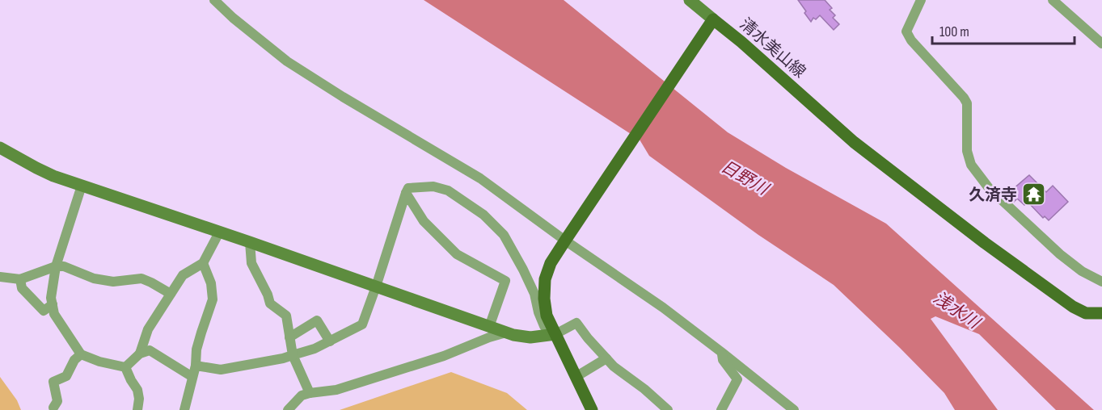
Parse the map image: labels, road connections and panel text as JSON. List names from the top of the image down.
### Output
{
  "streets": {
    "main road": ["清水美山線"]
  },
  "water": ["日野川", "浅水川"],
  "places": {
    "temple": ["久済寺"]
  },
  "scale_bar": "100 m"
}
